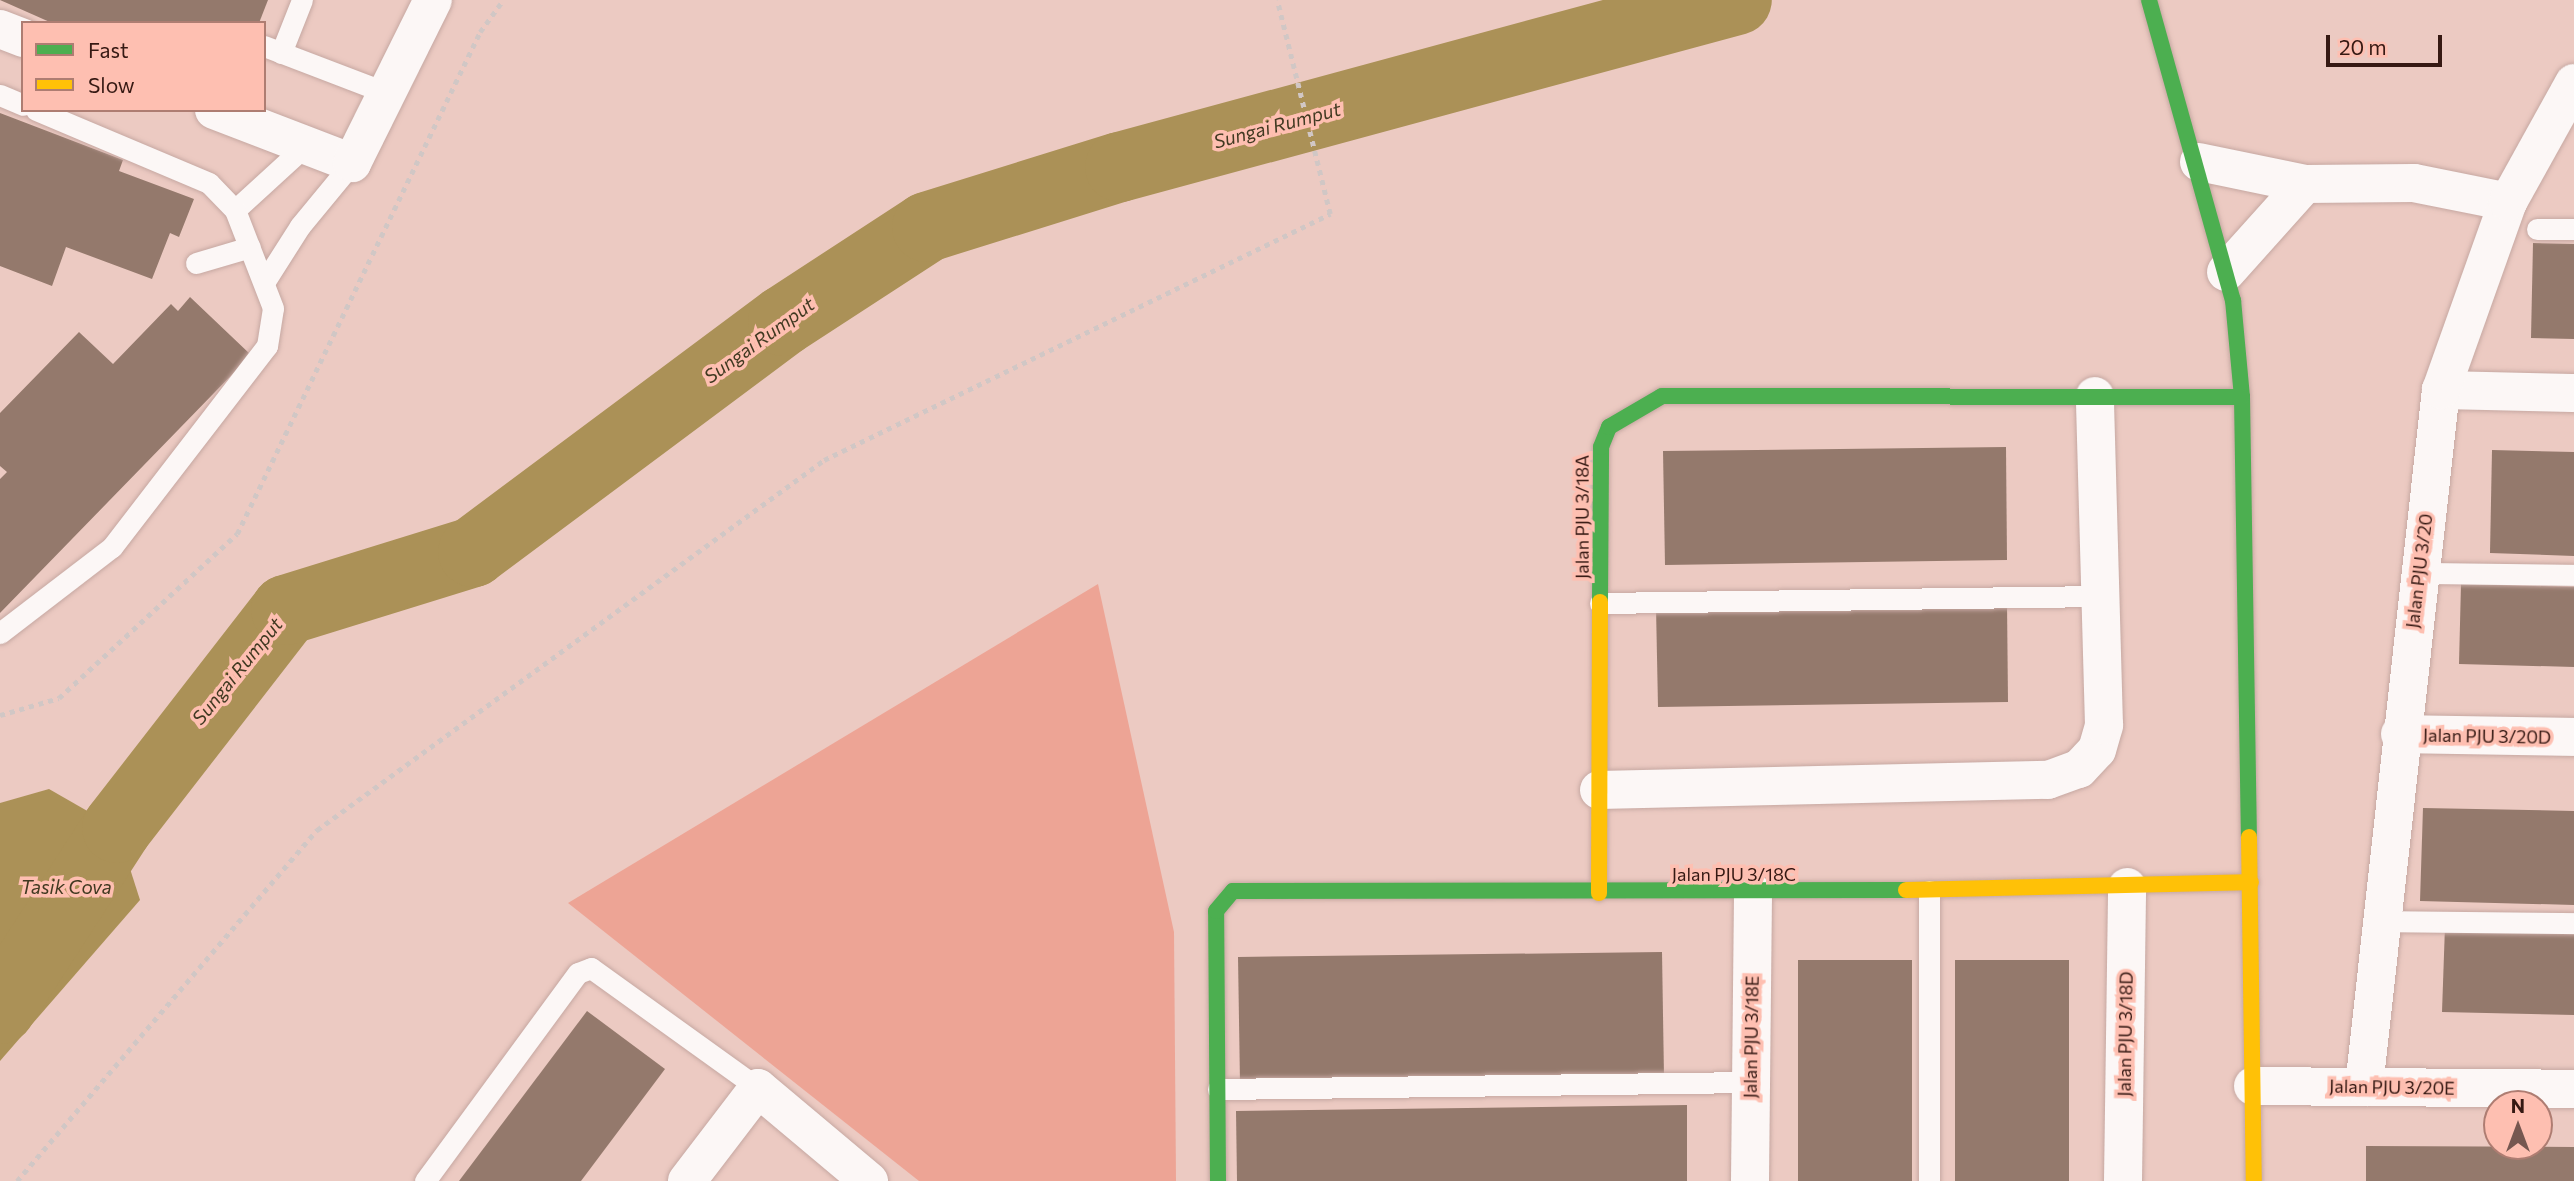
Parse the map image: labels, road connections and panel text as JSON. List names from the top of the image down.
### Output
{
  "streets": {
    "street": [
      "Jalan PJU 3/18A",
      "Jalan PJU 3/20",
      "Jalan PJU 3/20D",
      "Jalan PJU 3/18C",
      "Jalan PJU 3/18D",
      "Jalan PJU 3/18E",
      "Jalan PJU 3/20E"
    ]
  },
  "crossings": [
    ["Jalan PJU 3/18A", "Jalan PJU 3/18C"],
    ["Jalan PJU 3/20", "Jalan PJU 3/20D"],
    ["Jalan PJU 3/20", "Jalan PJU 3/20E"],
    ["Jalan PJU 3/18C", "Jalan PJU 3/18D"],
    ["Jalan PJU 3/18C", "Jalan PJU 3/18E"]
  ],
  "water": ["Sungai Rumput", "Tasik Cova"],
  "legend": ["Fast", "Slow"],
  "scale_bar": "20 m",
  "north": "top"
}
